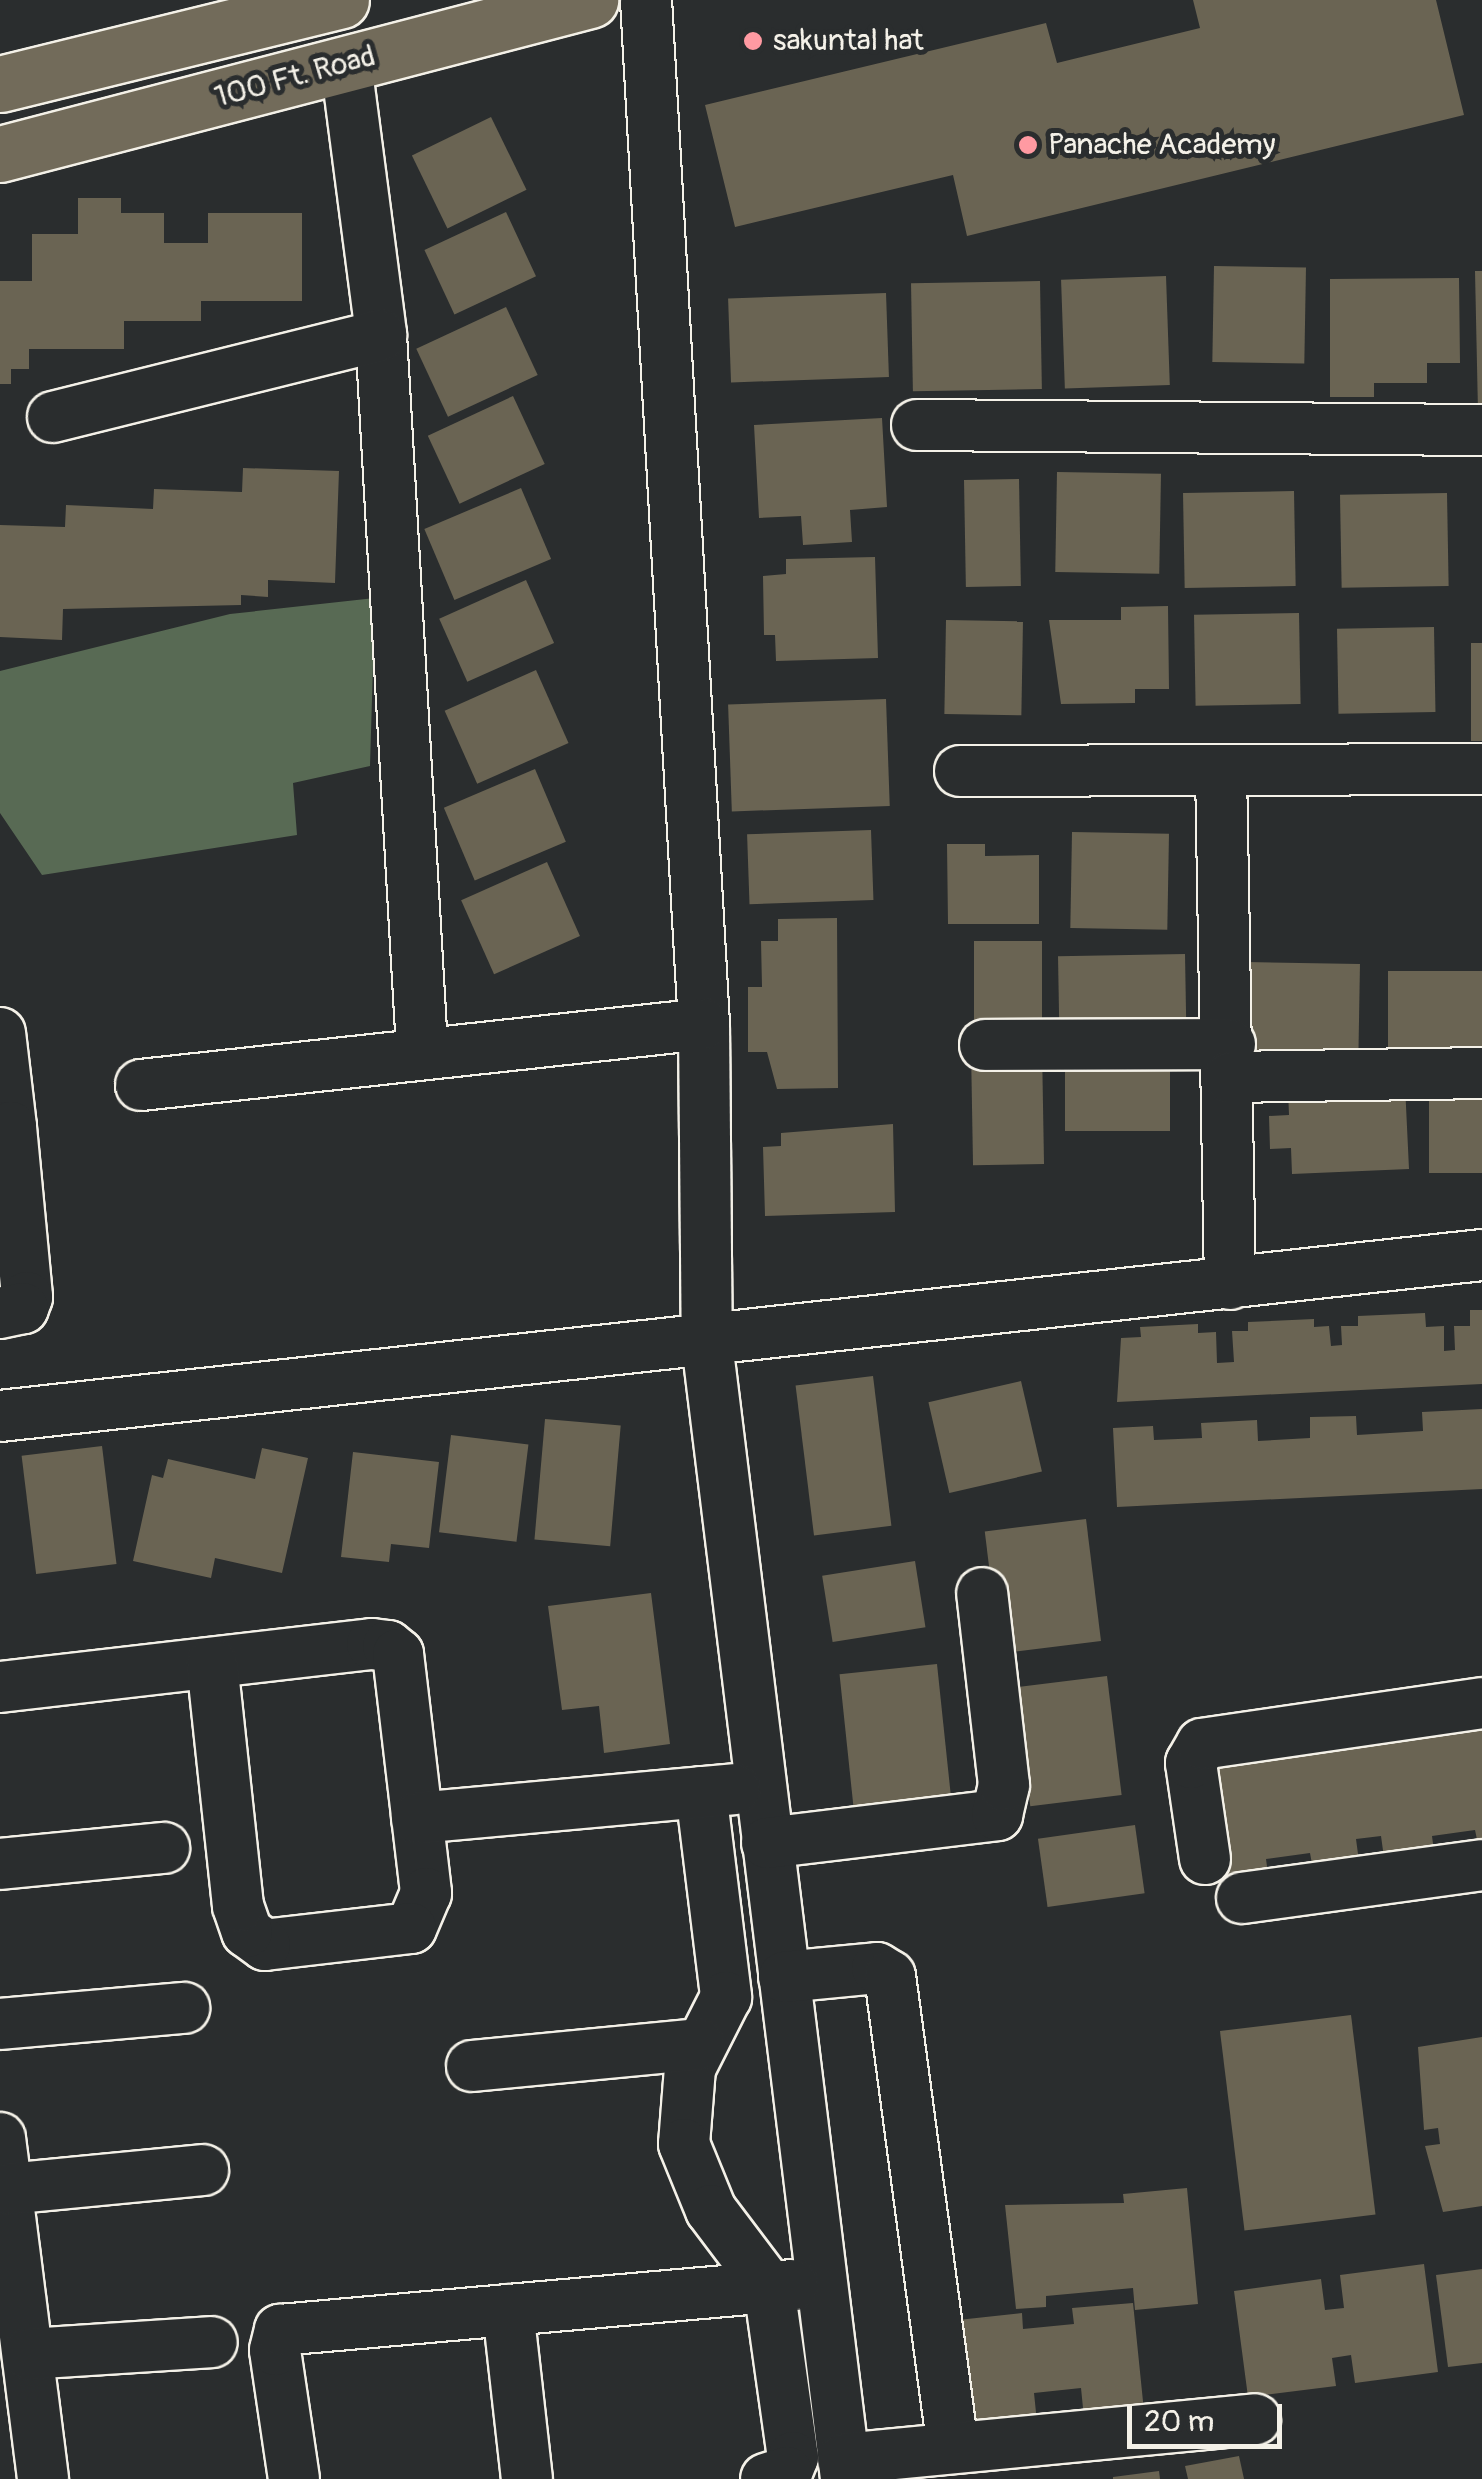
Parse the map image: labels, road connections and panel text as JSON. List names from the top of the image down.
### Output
{
  "streets": {
    "main road": ["100 Ft. Road"]
  },
  "places": ["sakuntal hat", "Panache Academy"],
  "scale_bar": "20 m"
}
